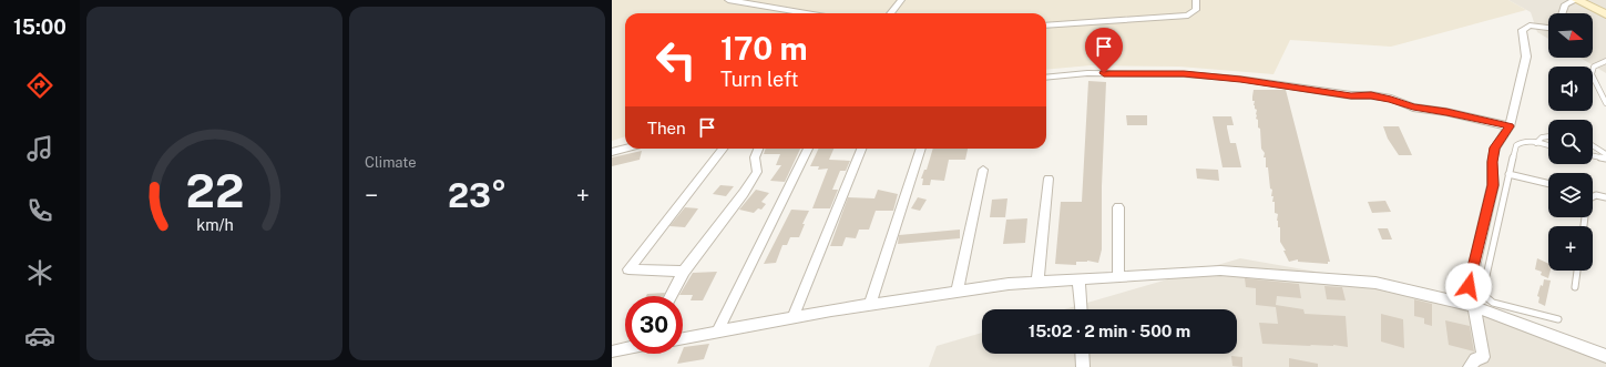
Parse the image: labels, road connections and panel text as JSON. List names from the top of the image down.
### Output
{
  "north": "right",
  "page": {
    "tabs": "15:00",
    "tile": "Climate",
    "map_buttons": "+",
    "turn": ["170 m", "Turn left"],
    "then": "Then",
    "heat": ["−", "23°", "+"],
    "limit": "30",
    "trip": "15:02 · 2 min · 500 m",
    "gauge": ["22", "km/h"]
  }
}
